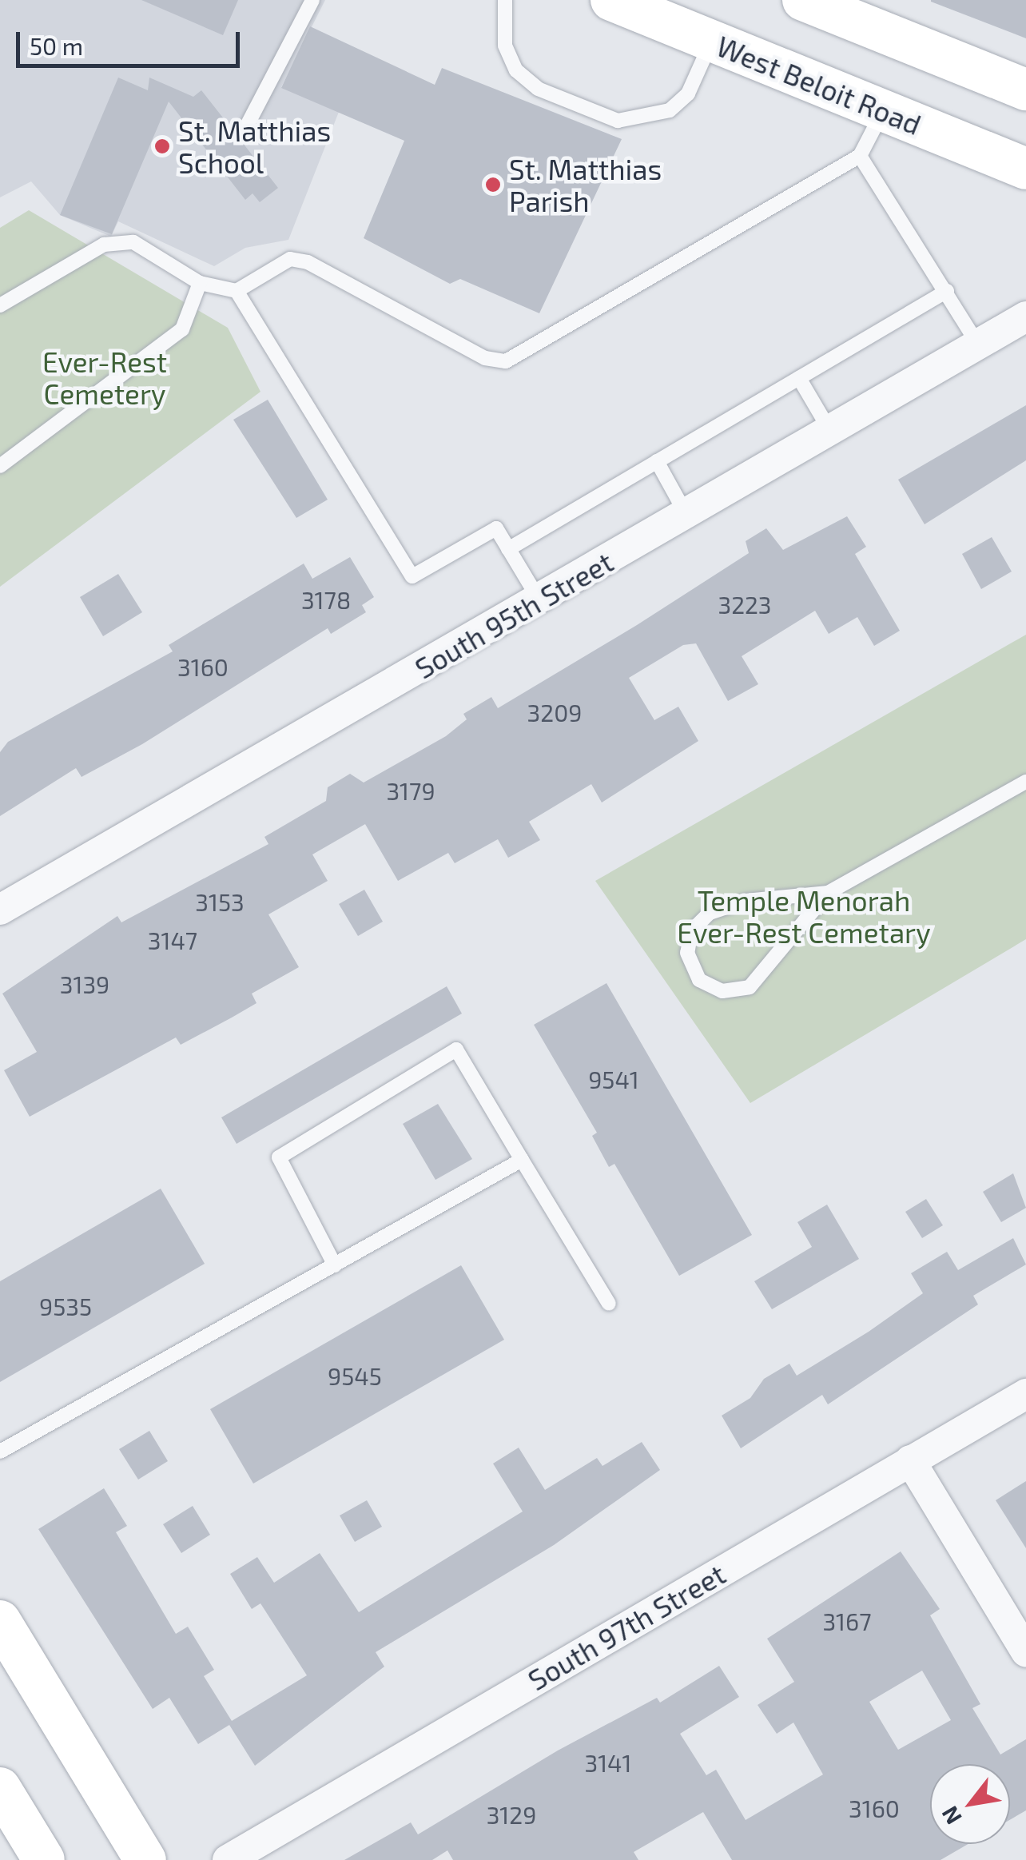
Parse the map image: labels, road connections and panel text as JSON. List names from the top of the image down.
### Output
{
  "streets": {
    "main road": ["West Beloit Road"],
    "street": ["South 95th Street", "South 97th Street"]
  },
  "parks": ["Ever-Rest Cemetery", "Temple Menorah Ever-Rest Cemetary"],
  "places": ["St. Matthias School", "St. Matthias Parish"],
  "house_numbers": [
    "3178",
    "3223",
    "3160",
    "3209",
    "3179",
    "3153",
    "3147",
    "3139",
    "9541",
    "9535",
    "9545",
    "3167",
    "3141",
    "3160",
    "3129"
  ],
  "scale_bar": "50 m",
  "north": "bottom left"
}
